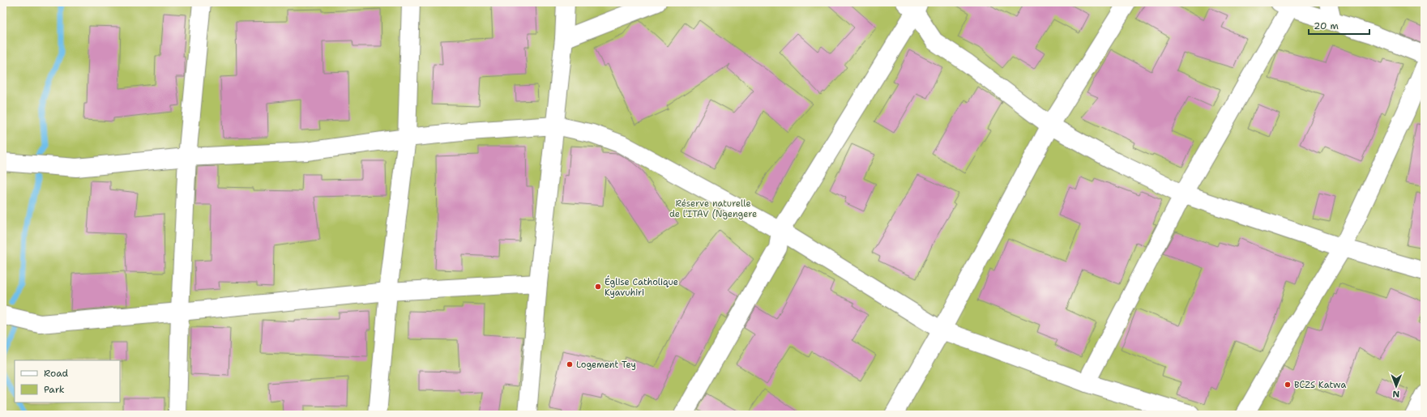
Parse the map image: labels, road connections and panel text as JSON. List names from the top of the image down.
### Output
{
  "parks": ["Réserve naturelle de l'ITAV (Ngengere"],
  "places": ["Église Catholique Kyavuhiri", "Logement Tey", "BCZS Katwa"],
  "legend": ["Road", "Park"],
  "scale_bar": "20 m",
  "north": "bottom"
}
